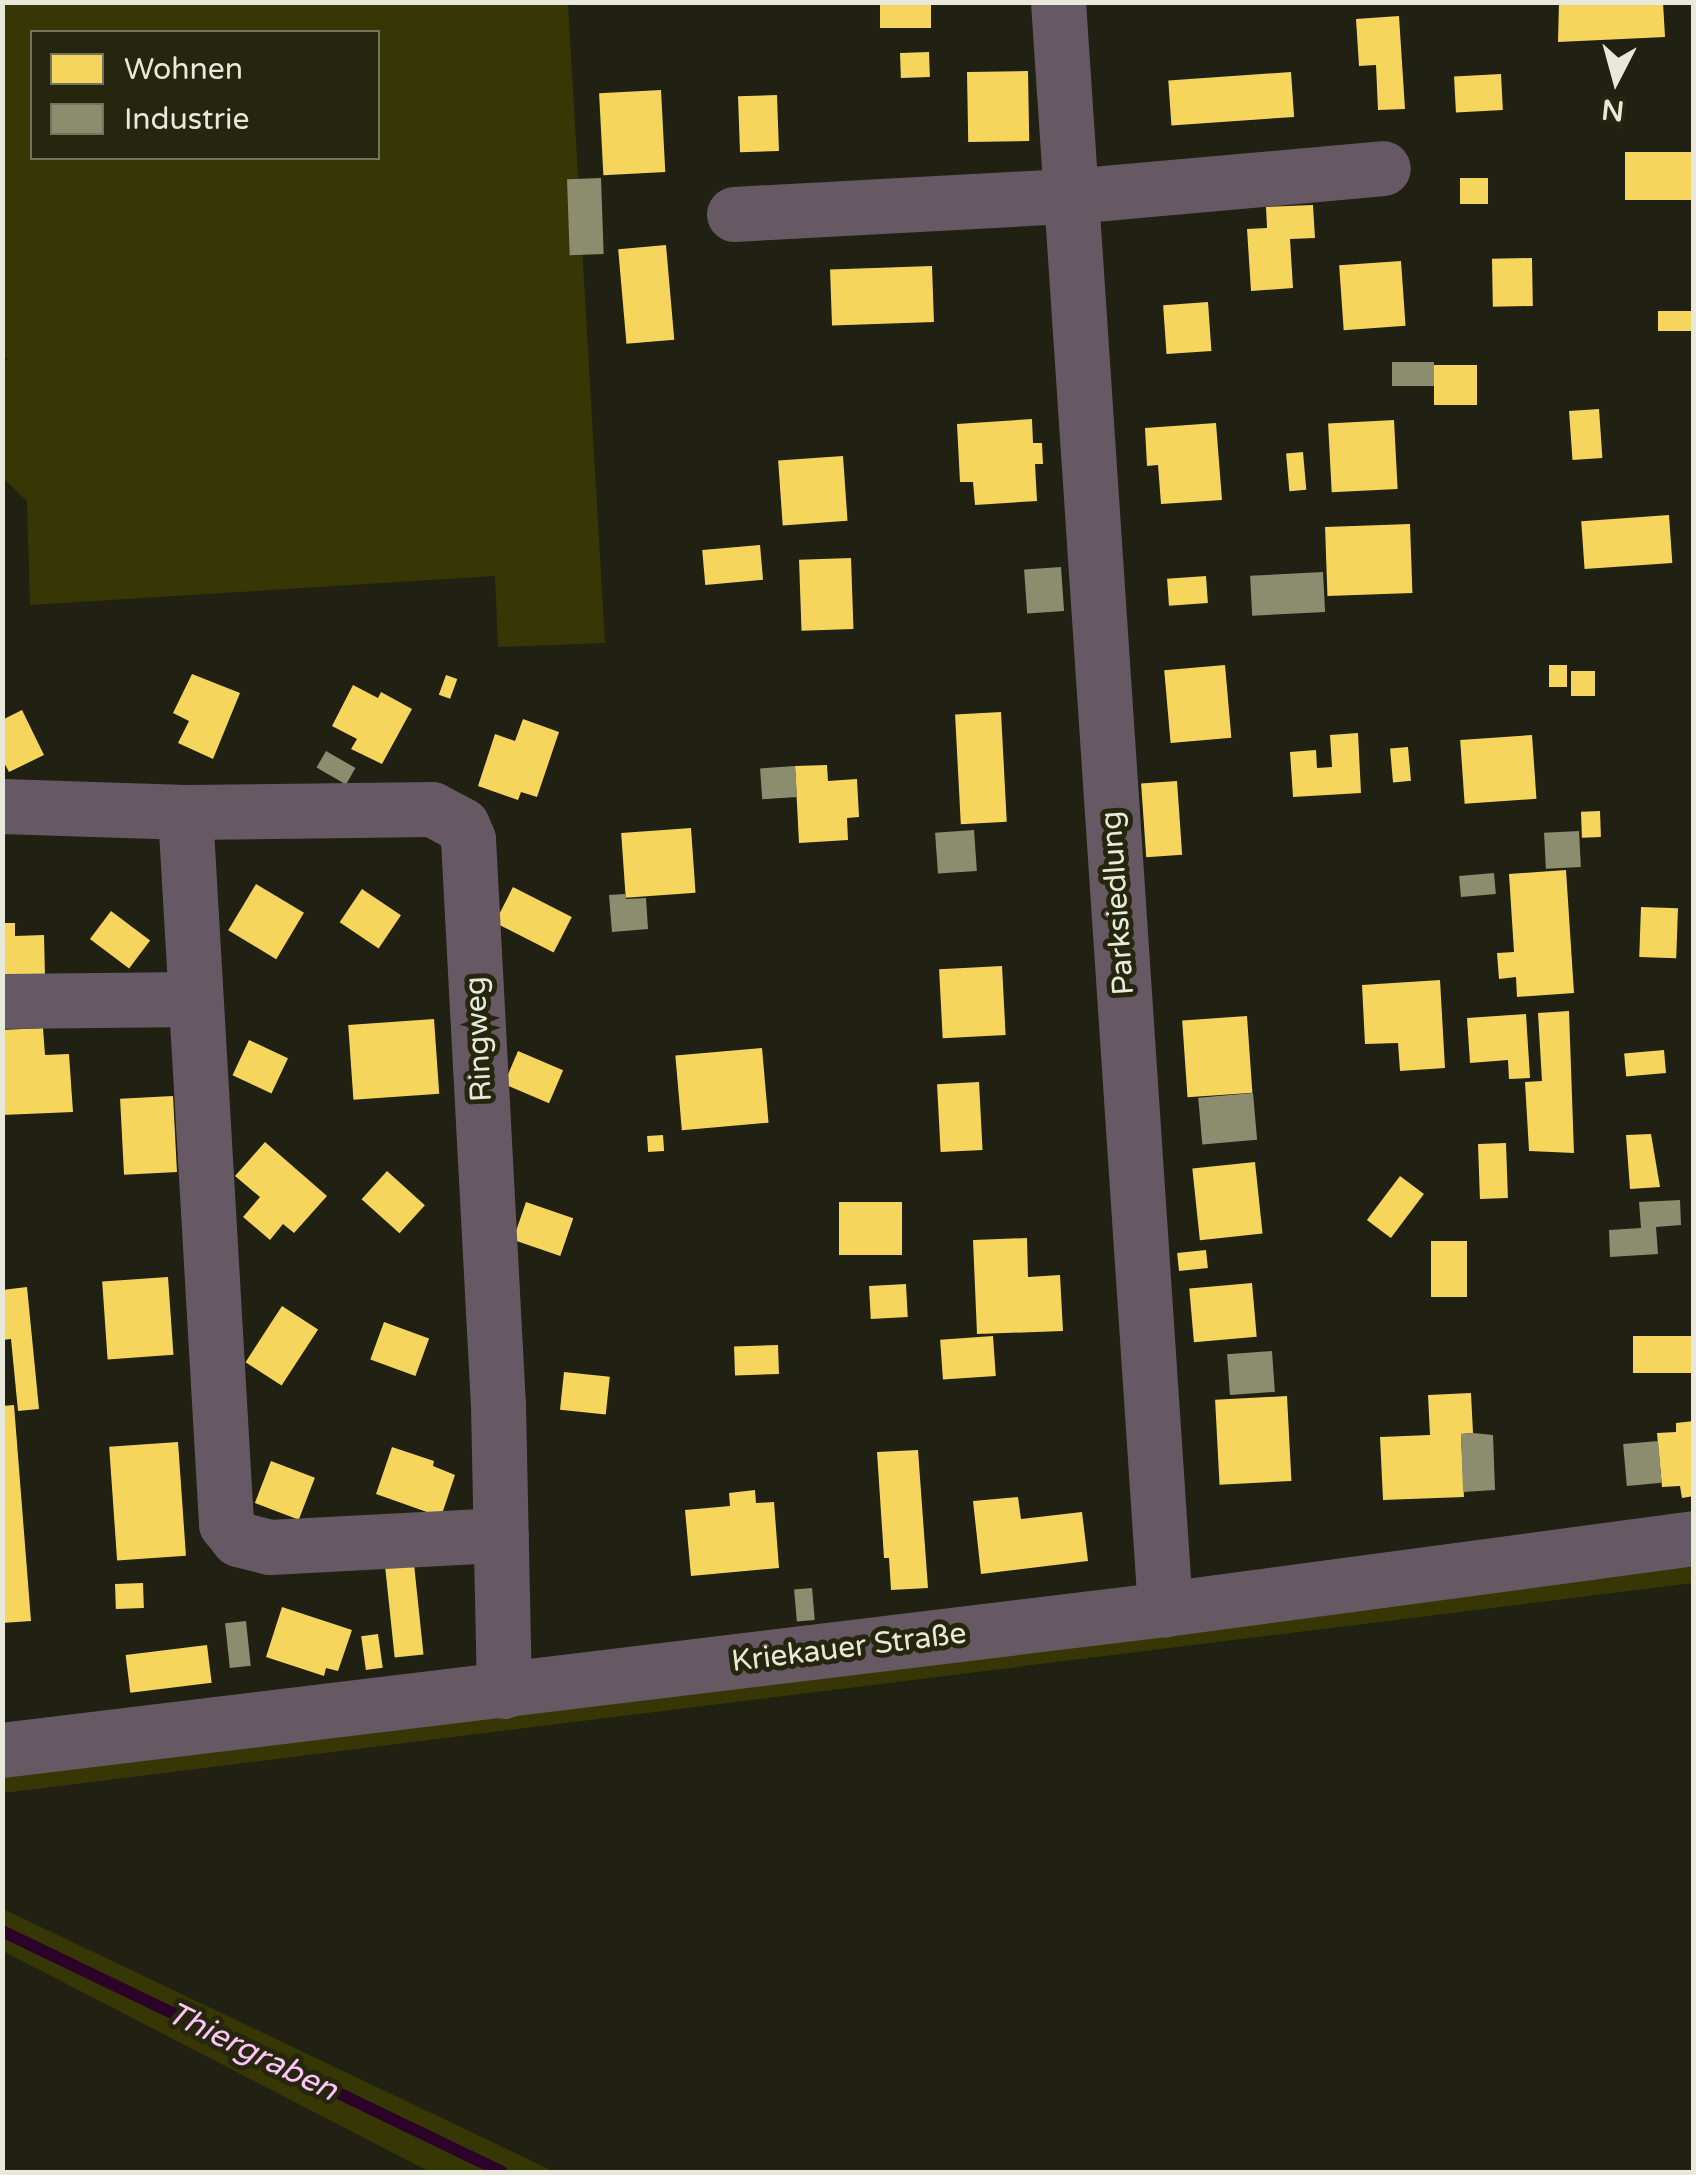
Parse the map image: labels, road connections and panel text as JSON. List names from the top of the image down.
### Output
{
  "streets": {
    "street": ["Parksiedlung", "Ringweg", "Kriekauer Straße"]
  },
  "crossings": [
    ["Parksiedlung", "Kriekauer Straße"],
    ["Ringweg", "Kriekauer Straße"]
  ],
  "water": ["Thiergraben"],
  "legend": ["Wohnen", "Industrie"],
  "north": "bottom"
}
